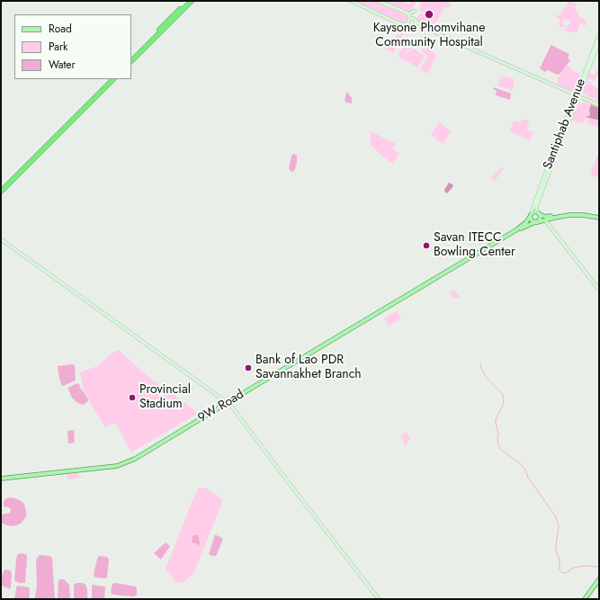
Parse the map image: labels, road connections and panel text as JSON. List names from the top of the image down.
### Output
{
  "streets": {
    "main road": ["9W Road"],
    "street": ["Santiphab Avenue"]
  },
  "crossings": [
    ["Santiphab Avenue", "9W Road"]
  ],
  "places": [
    "Kaysone Phomvihane Community Hospital",
    "Savan ITECC Bowling Center",
    "Bank of Lao PDR Savannakhet Branch",
    "Provincial Stadium"
  ],
  "legend": ["Road", "Park", "Water"]
}
